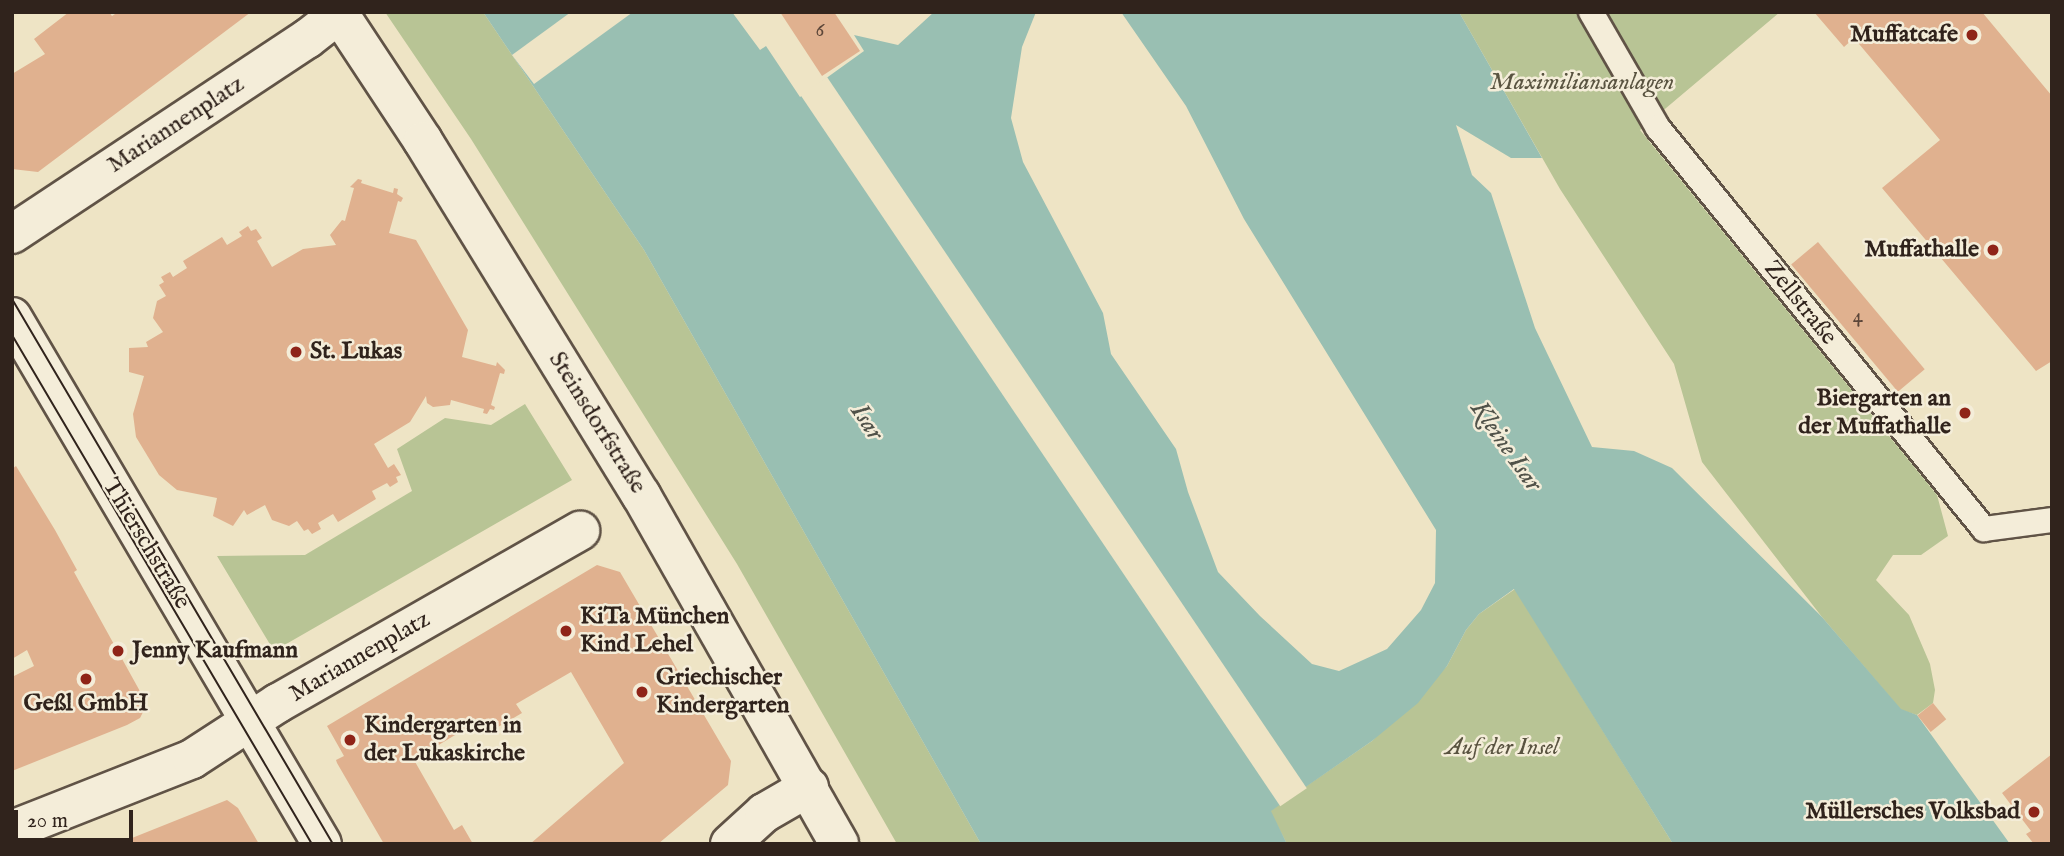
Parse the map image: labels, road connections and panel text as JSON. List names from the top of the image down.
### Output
{
  "streets": {
    "street": ["Mariannenplatz", "Steinsdorfstraße", "Thierschstraße"],
    "lane": ["Zellstraße"]
  },
  "crossings": [
    ["Mariannenplatz", "Steinsdorfstraße"],
    ["Mariannenplatz", "Thierschstraße"]
  ],
  "water": ["Isar", "Kleine Isar"],
  "parks": ["Maximiliansanlagen", "Auf der Insel"],
  "places": [
    "Muffatcafe",
    "Muffathalle",
    "St. Lukas",
    "Biergarten an der Muffathalle",
    "KiTa München Kind Lehel",
    "Jenny Kaufmann",
    "Geßl GmbH",
    "Griechischer Kindergarten",
    "Kindergarten in der Lukaskirche",
    "Müllersches Volksbad"
  ],
  "house_numbers": ["6", "4"],
  "scale_bar": "20 m"
}
